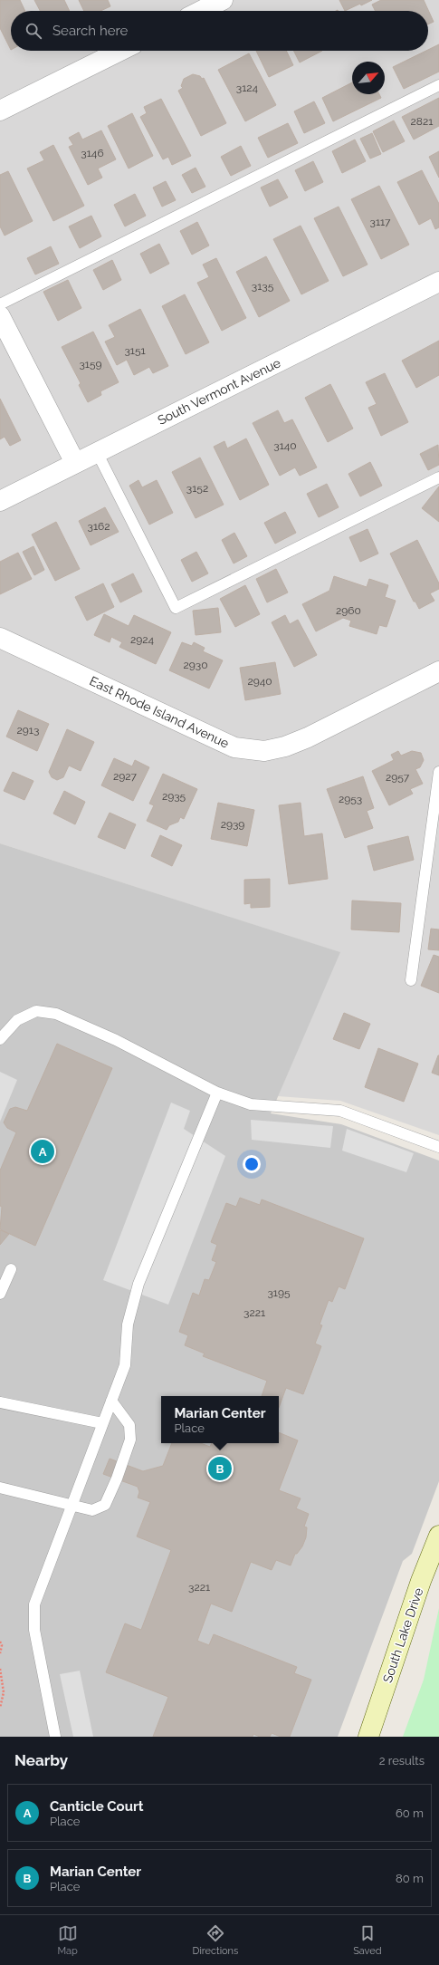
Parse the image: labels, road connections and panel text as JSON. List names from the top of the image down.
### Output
{
  "streets": {
    "street": ["South Vermont Avenue", "East Rhode Island Avenue", "South Lake Drive"]
  },
  "house_numbers": [
    "3124",
    "2821",
    "3146",
    "3117",
    "3135",
    "3151",
    "3159",
    "3140",
    "3152",
    "3162",
    "2960",
    "2924",
    "2930",
    "2940",
    "2913",
    "2927",
    "2957",
    "2935",
    "2953",
    "2939",
    "3195",
    "3221",
    "3221"
  ],
  "north": "top right",
  "page": {
    "search": "Search here",
    "pins": ["A", "B"],
    "popup": ["Marian Center", "Place"],
    "heading": ["Nearby", "2 results"],
    "list": [
      {
        "mark": "A",
        "name": "Canticle Court",
        "note": "Place",
        "value": "60 m"
      },
      {
        "mark": "B",
        "name": "Marian Center",
        "note": "Place",
        "value": "80 m"
      }
    ],
    "nav": ["Map", "Directions", "Saved"]
  }
}
